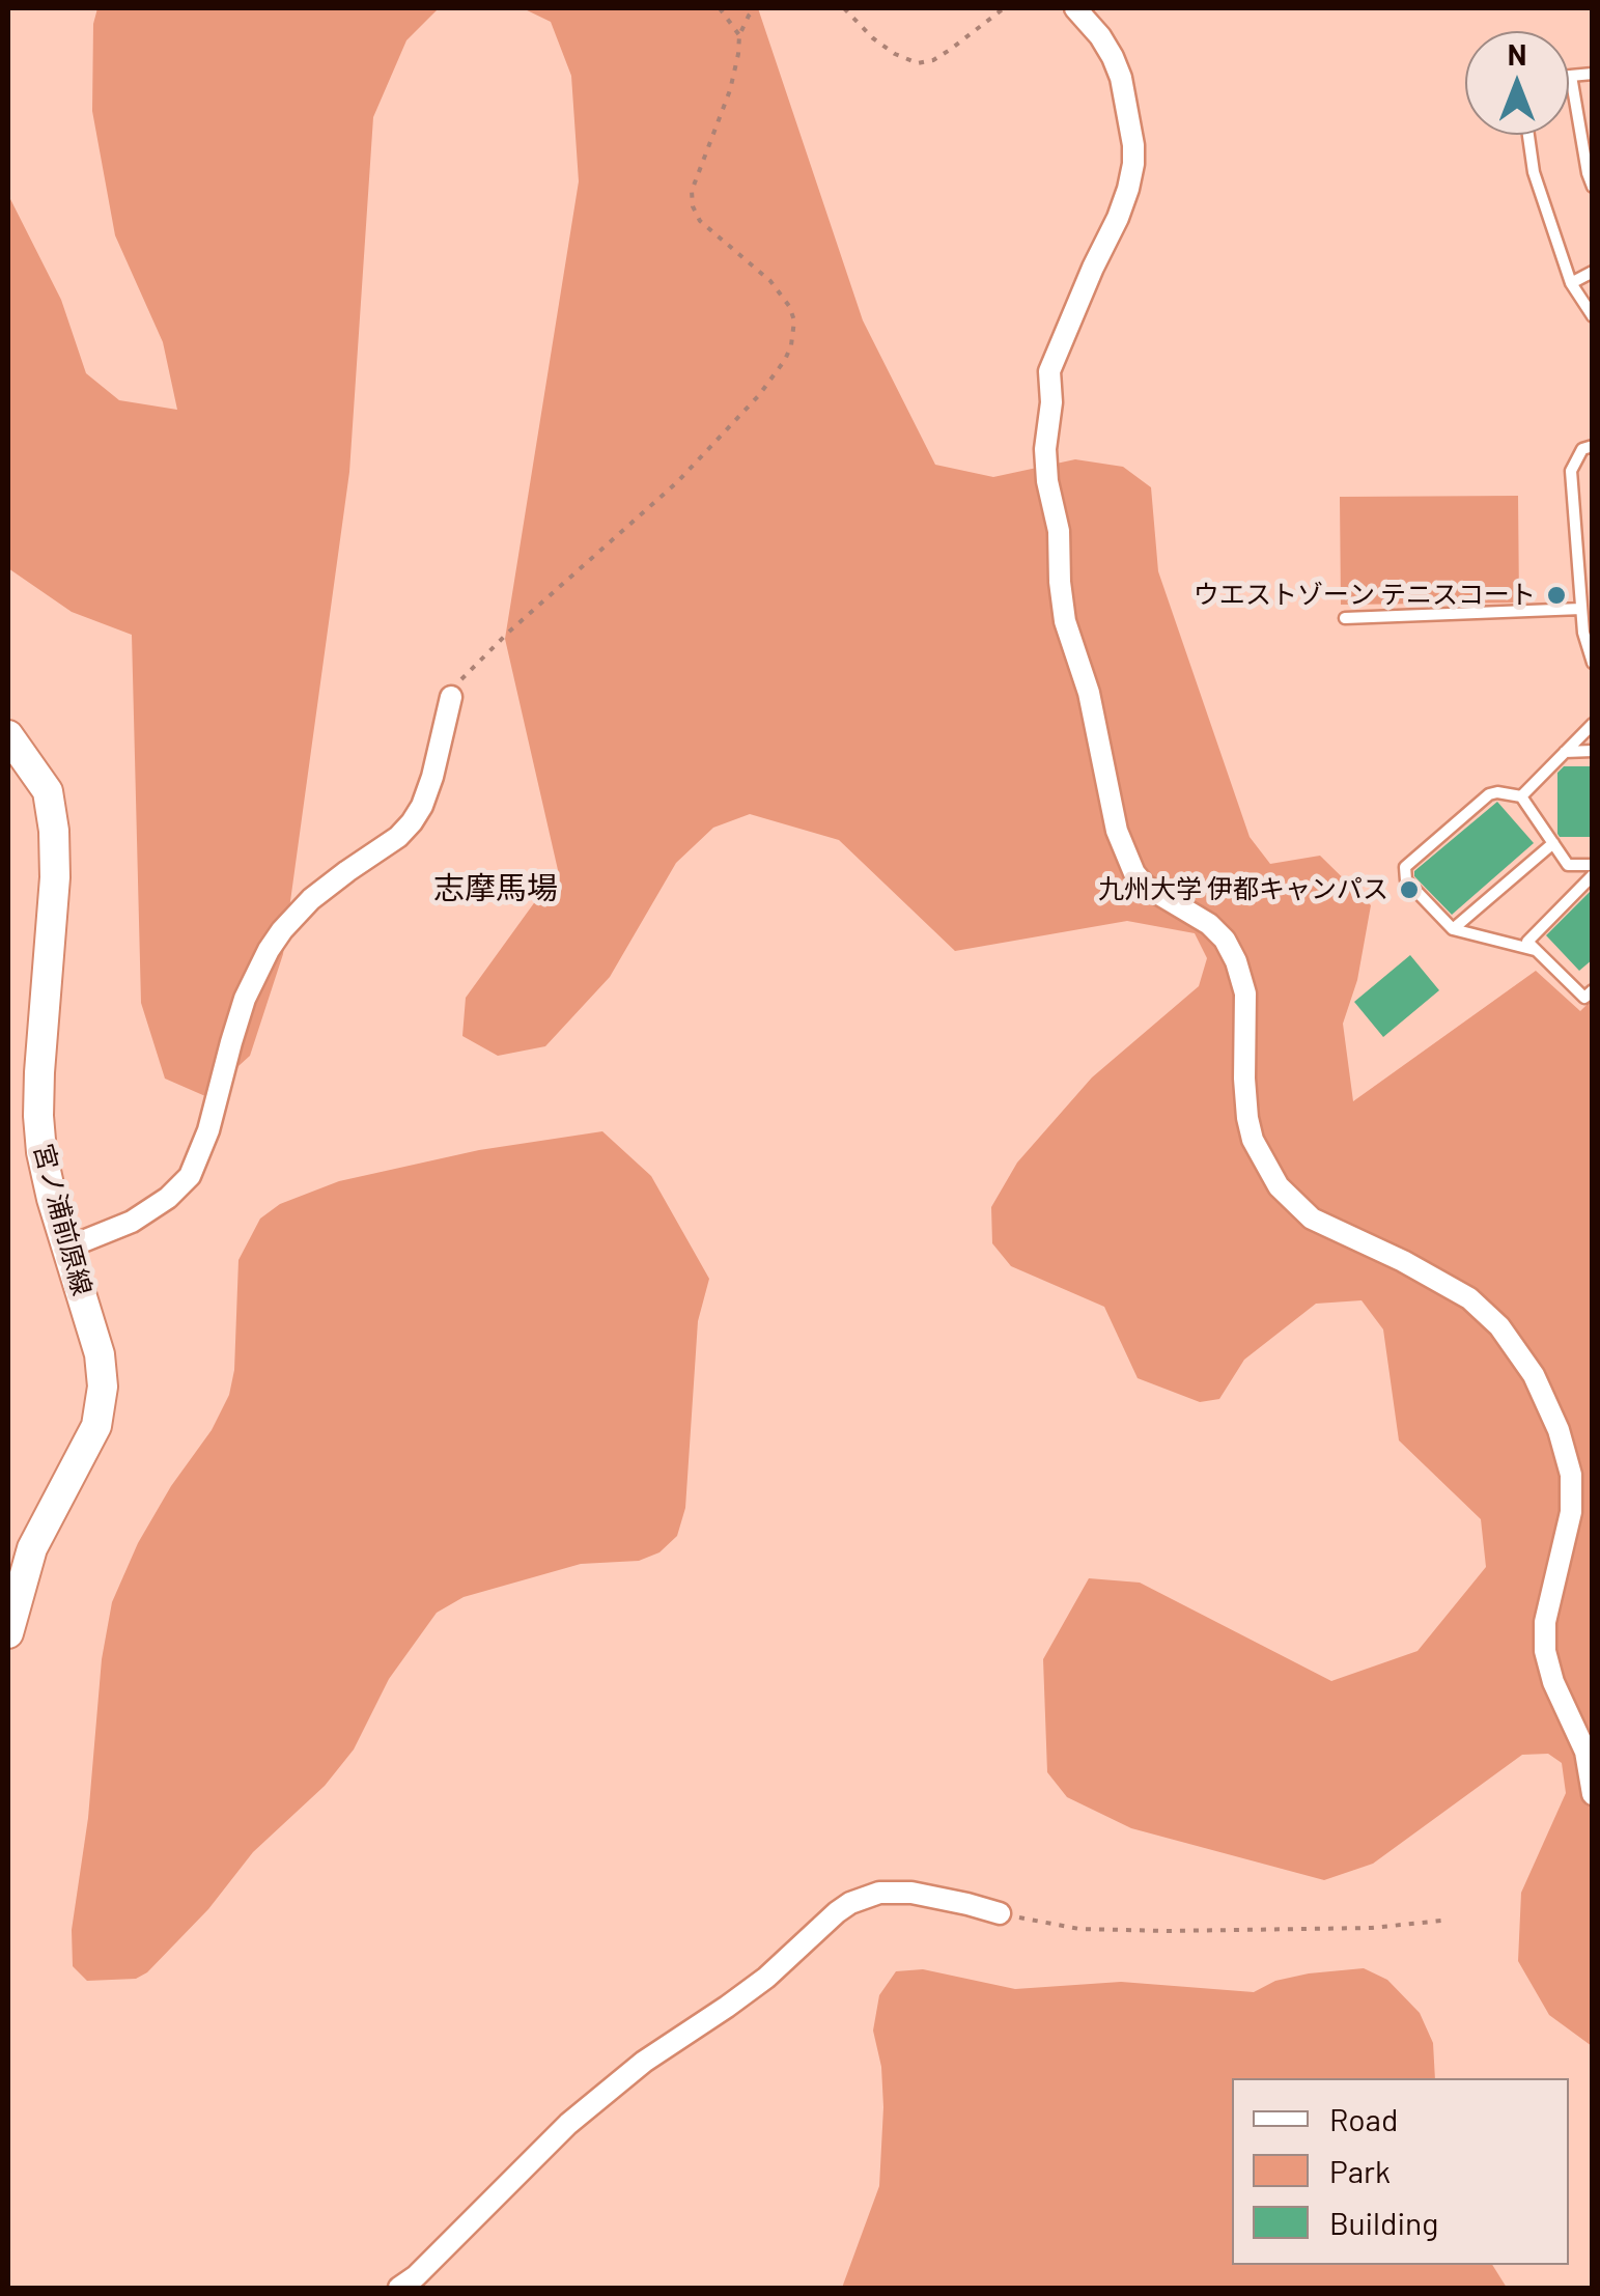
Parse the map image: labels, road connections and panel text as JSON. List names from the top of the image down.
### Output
{
  "streets": {
    "main road": ["宮ノ浦前原線"]
  },
  "districts": ["志摩馬場"],
  "places": ["ウエストゾーン テニスコート", "九州大学 伊都キャンパス"],
  "legend": ["Road", "Park", "Building"],
  "north": "top"
}
